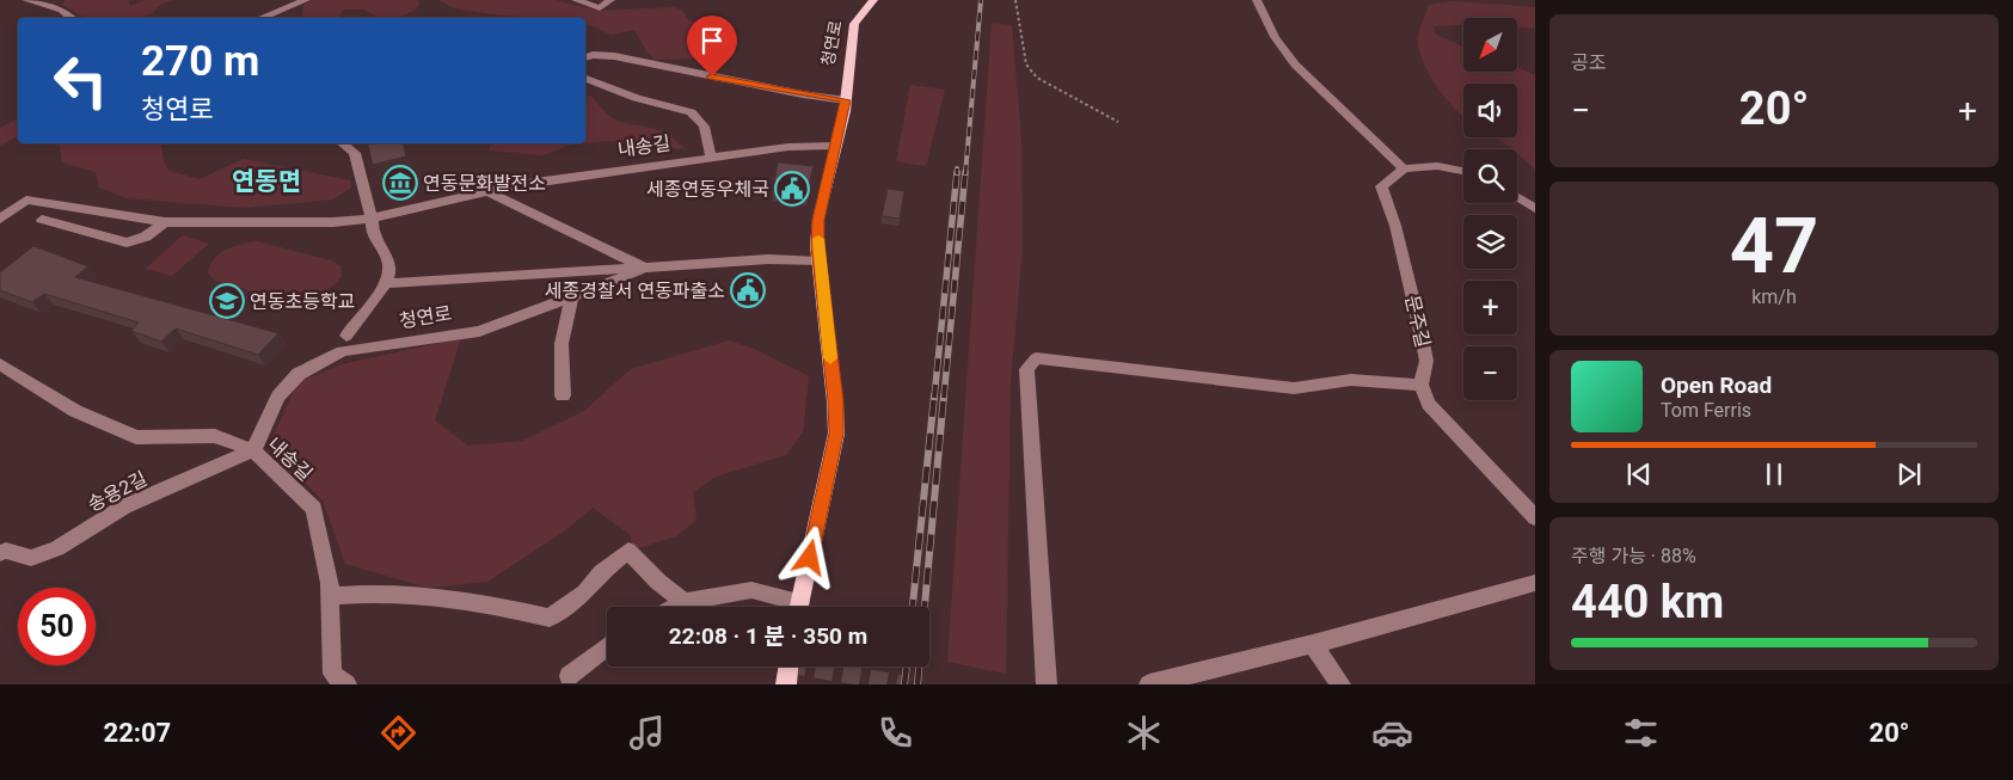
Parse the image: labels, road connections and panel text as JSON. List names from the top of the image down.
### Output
{
  "streets": {
    "main road": ["청연로"],
    "street": ["내송길", "문주길", "송용2길"]
  },
  "crossings": [
    ["청연로", "내송길"],
    ["청연로", "송용2길"],
    ["내송길", "송용2길"]
  ],
  "districts": ["연동면"],
  "places": {
    "museum": ["연동문화발전소"],
    "public building": ["세종연동우체국", "세종경찰서 연동파출소"],
    "school or university": ["연동초등학교"]
  },
  "north": "bottom left",
  "page": {
    "tile": [
      "공조",
      ["47", "km/h"],
      ["주행 가능 · 88%", "440 km"]
    ],
    "map_buttons": ["+", "−"],
    "turn": ["270 m", "청연로"],
    "heat": ["−", "20°", "+"],
    "song": ["Open Road", "Tom Ferris"],
    "limit": "50",
    "trip": "22:08 · 1 분 · 350 m",
    "tabs": ["22:07", "20°"]
  }
}
